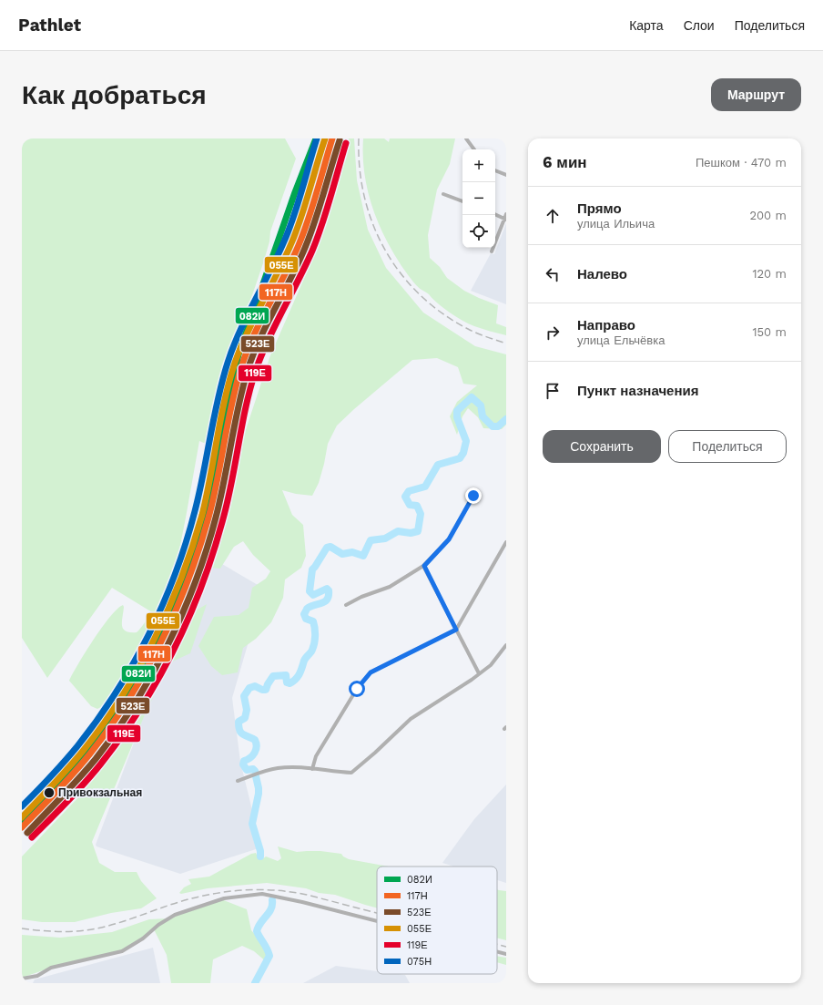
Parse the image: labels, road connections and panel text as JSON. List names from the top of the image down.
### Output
{
  "places": ["Привокзальная"],
  "lines": [
    "transit line 082И",
    "transit line 117Н",
    "transit line 055Е",
    "transit line 075Н",
    "transit line 523Е",
    "transit line 119Е"
  ],
  "legend": [
    "082И",
    "117Н",
    "523Е",
    "055Е",
    "119Е",
    "075Н"
  ],
  "page": {
    "header": "Pathlet",
    "nav": ["Карта", "Слои", "Поделиться"],
    "buttons": [
      "Маршрут",
      ["Сохранить", "Поделиться"]
    ],
    "title": "Как добраться",
    "heading": ["6 мин", "Пешком · 470 m"],
    "map_buttons": ["+", "−"],
    "list": [
      ["Прямо", "улица Ильича", "200 m"],
      ["Налево", "120 m"],
      ["Направо", "улица Ельчёвка", "150 m"],
      "Пункт назначения"
    ]
  }
}
